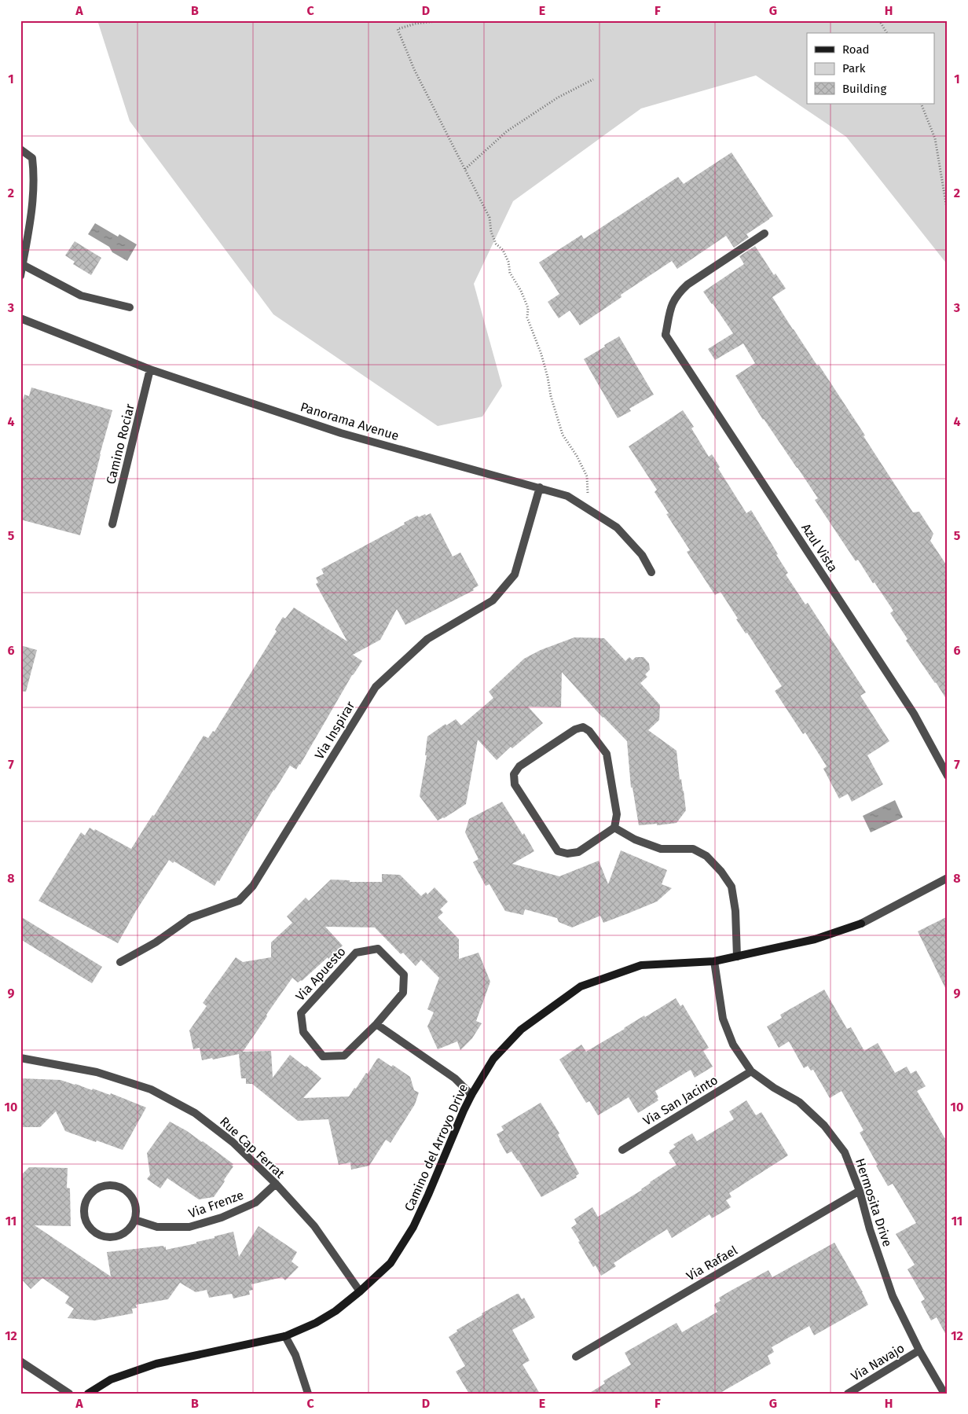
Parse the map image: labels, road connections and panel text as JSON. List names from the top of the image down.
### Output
{
  "streets": {
    "street": [
      "Panorama Avenue",
      "Camino Rociar",
      "Azul Vista",
      "Via Inspirar",
      "Via Apuesto",
      "Via San Jacinto",
      "Rue Cap Ferrat",
      "Camino del Arroyo Drive",
      "Hermosita Drive",
      "Via Frenze",
      "Via Rafael",
      "Via Navajo"
    ]
  },
  "crossings": [
    ["Panorama Avenue", "Camino Rociar"],
    ["Panorama Avenue", "Via Inspirar"],
    ["Via San Jacinto", "Hermosita Drive"],
    ["Rue Cap Ferrat", "Camino del Arroyo Drive"],
    ["Rue Cap Ferrat", "Via Frenze"],
    ["Camino del Arroyo Drive", "Hermosita Drive"],
    ["Hermosita Drive", "Via Rafael"],
    ["Hermosita Drive", "Via Navajo"]
  ],
  "legend": ["Road", "Park", "Building"],
  "grid": {
    "columns": [
      "A",
      "B",
      "C",
      "D",
      "E",
      "F",
      "G",
      "H"
    ],
    "rows": [
      "1",
      "2",
      "3",
      "4",
      "5",
      "6",
      "7",
      "8",
      "9",
      "10",
      "11",
      "12"
    ]
  }
}
